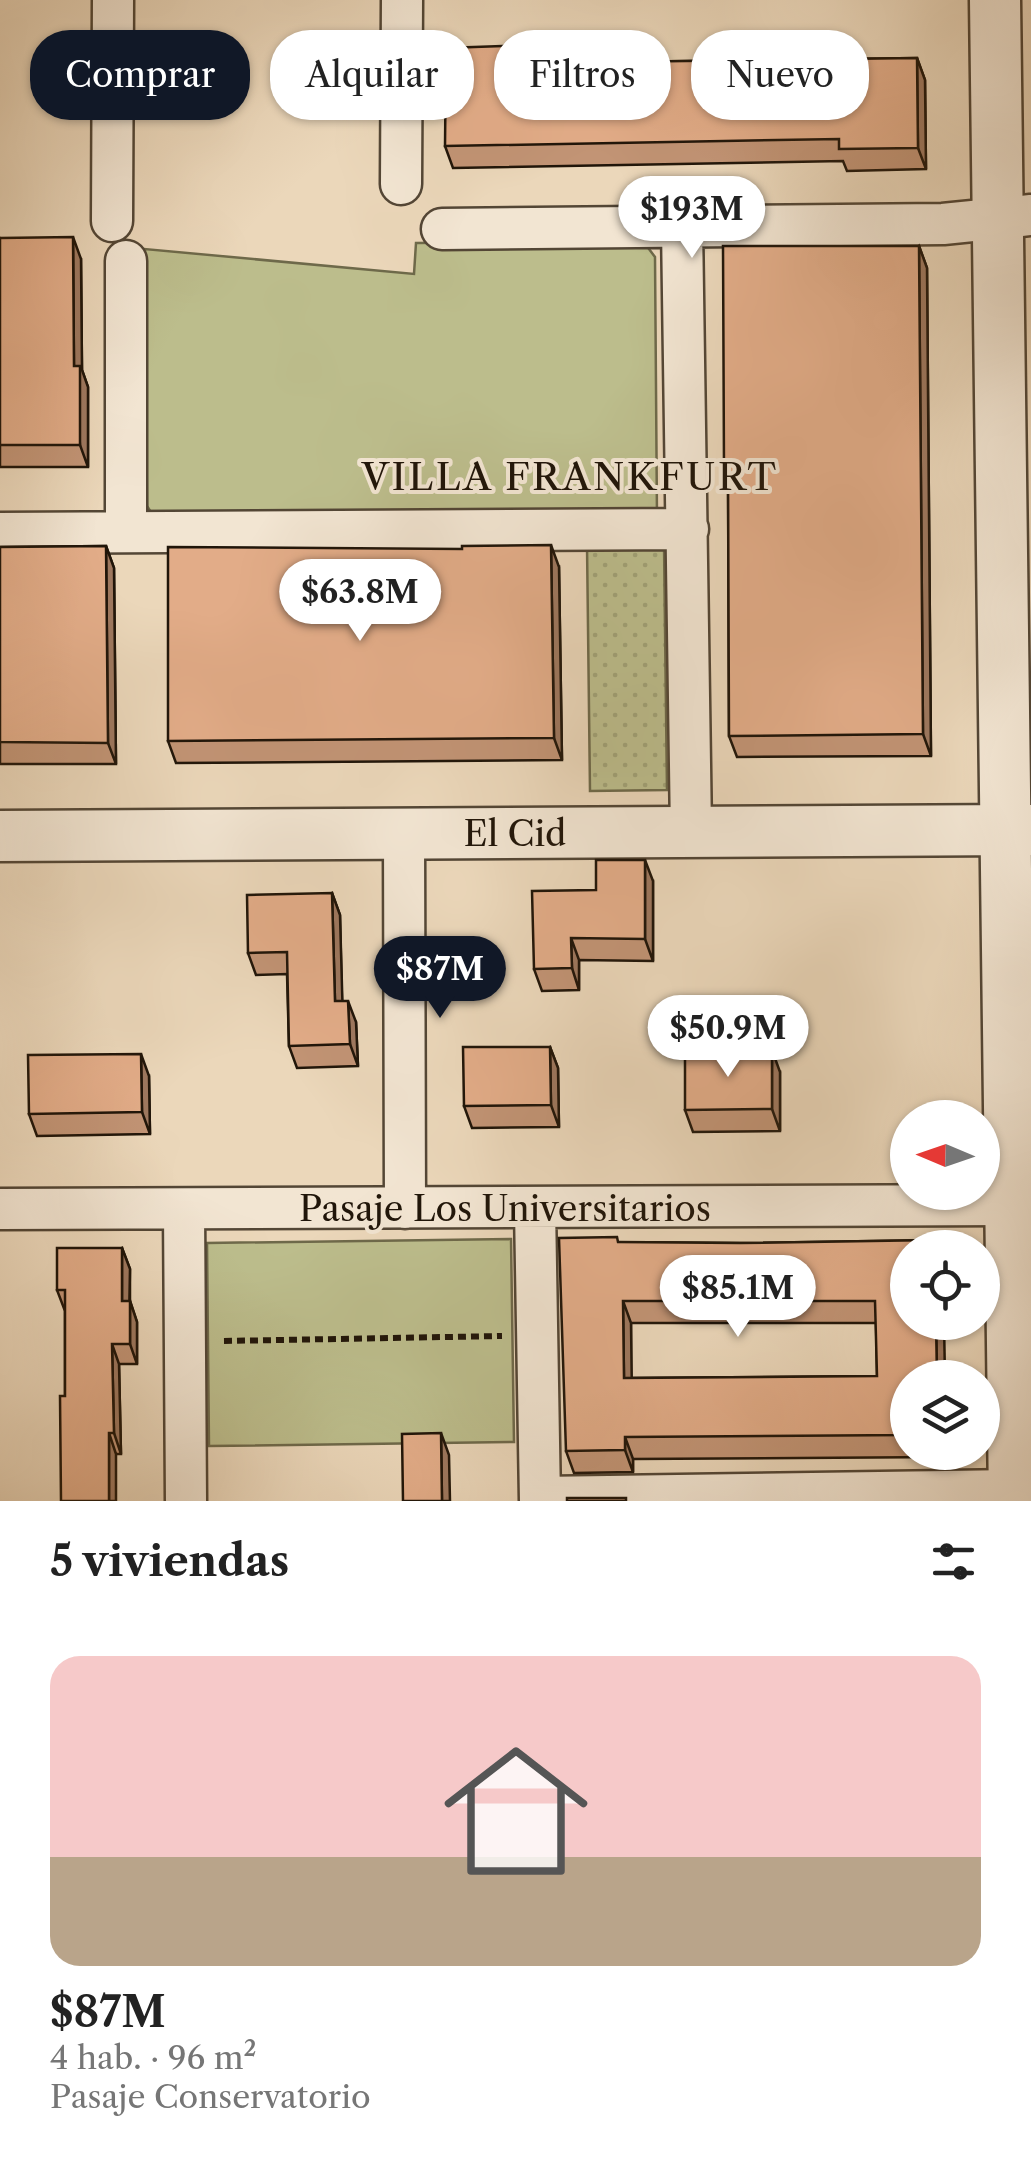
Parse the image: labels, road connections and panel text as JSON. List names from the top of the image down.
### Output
{
  "streets": {
    "street": ["El Cid", "Pasaje Los Universitarios"]
  },
  "districts": ["VILLA FRANKFURT"],
  "north": "left",
  "page": {
    "chip": [
      "Comprar",
      "Alquilar",
      "Filtros",
      "Nuevo"
    ],
    "price": [
      "$193M",
      "$63.8M",
      "$87M",
      "$50.9M",
      "$85.1M"
    ],
    "heading": "5 viviendas",
    "list": [
      {
        "name": "$87M",
        "note": "4 hab. · 96 m² · Pasaje Conservatorio"
      }
    ]
  }
}
